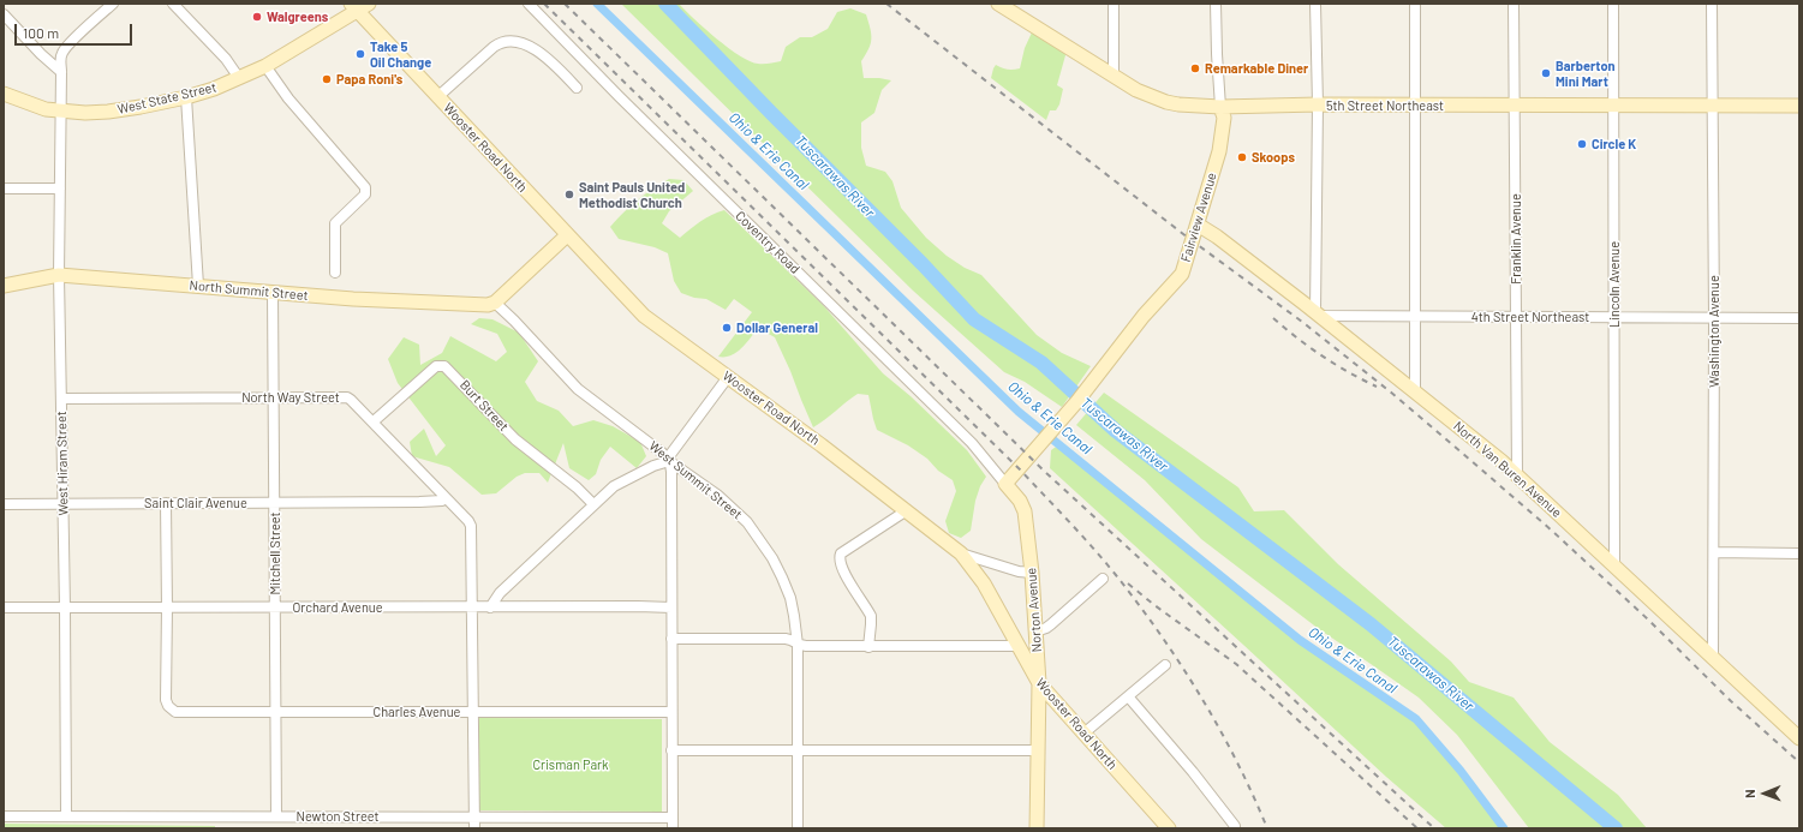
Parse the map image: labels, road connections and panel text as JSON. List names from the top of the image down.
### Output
{
  "streets": {
    "street": [
      "West State Street",
      "5th Street Northeast",
      "Wooster Road North",
      "Fairview Avenue",
      "Franklin Avenue",
      "Coventry Road",
      "Lincoln Avenue",
      "North Summit Street",
      "4th Street Northeast",
      "Washington Avenue",
      "North Way Street",
      "Burt Street",
      "West Hiram Street",
      "North Van Buren Avenue",
      "West Summit Street",
      "Saint Clair Avenue",
      "Mitchell Street",
      "Orchard Avenue",
      "Norton Avenue",
      "Charles Avenue",
      "Newton Street"
    ]
  },
  "crossings": [
    ["West State Street", "Wooster Road North"],
    ["West State Street", "West Hiram Street"],
    ["5th Street Northeast", "Fairview Avenue"],
    ["5th Street Northeast", "Franklin Avenue"],
    ["5th Street Northeast", "Lincoln Avenue"],
    ["5th Street Northeast", "Washington Avenue"],
    ["Wooster Road North", "Norton Avenue"],
    ["Fairview Avenue", "Coventry Road"],
    ["Fairview Avenue", "North Van Buren Avenue"],
    ["Fairview Avenue", "Norton Avenue"],
    ["Franklin Avenue", "4th Street Northeast"],
    ["Franklin Avenue", "North Van Buren Avenue"],
    ["Coventry Road", "Norton Avenue"],
    ["Lincoln Avenue", "4th Street Northeast"],
    ["Lincoln Avenue", "North Van Buren Avenue"],
    ["North Summit Street", "West Hiram Street"],
    ["North Summit Street", "West Summit Street"],
    ["North Summit Street", "Mitchell Street"],
    ["4th Street Northeast", "Washington Avenue"],
    ["4th Street Northeast", "North Van Buren Avenue"],
    ["Washington Avenue", "North Van Buren Avenue"],
    ["North Way Street", "Burt Street"],
    ["North Way Street", "West Hiram Street"],
    ["North Way Street", "Saint Clair Avenue"],
    ["North Way Street", "Mitchell Street"],
    ["North Way Street", "Orchard Avenue"],
    ["North Way Street", "Charles Avenue"],
    ["North Way Street", "Newton Street"],
    ["West Hiram Street", "Saint Clair Avenue"],
    ["West Hiram Street", "Orchard Avenue"],
    ["West Hiram Street", "Newton Street"],
    ["Saint Clair Avenue", "Mitchell Street"],
    ["Mitchell Street", "Orchard Avenue"],
    ["Mitchell Street", "Charles Avenue"],
    ["Mitchell Street", "Newton Street"],
    ["Orchard Avenue", "Charles Avenue"]
  ],
  "water": ["Ohio & Erie Canal", "Tuscarawas River"],
  "parks": ["Crisman Park"],
  "places": [
    "Walgreens",
    "Take 5 Oil Change",
    "Remarkable Diner",
    "Barberton Mini Mart",
    "Papa Roni's",
    "Circle K",
    "Skoops",
    "Saint Pauls United Methodist Church",
    "Dollar General"
  ],
  "scale_bar": "100 m",
  "north": "left"
}
